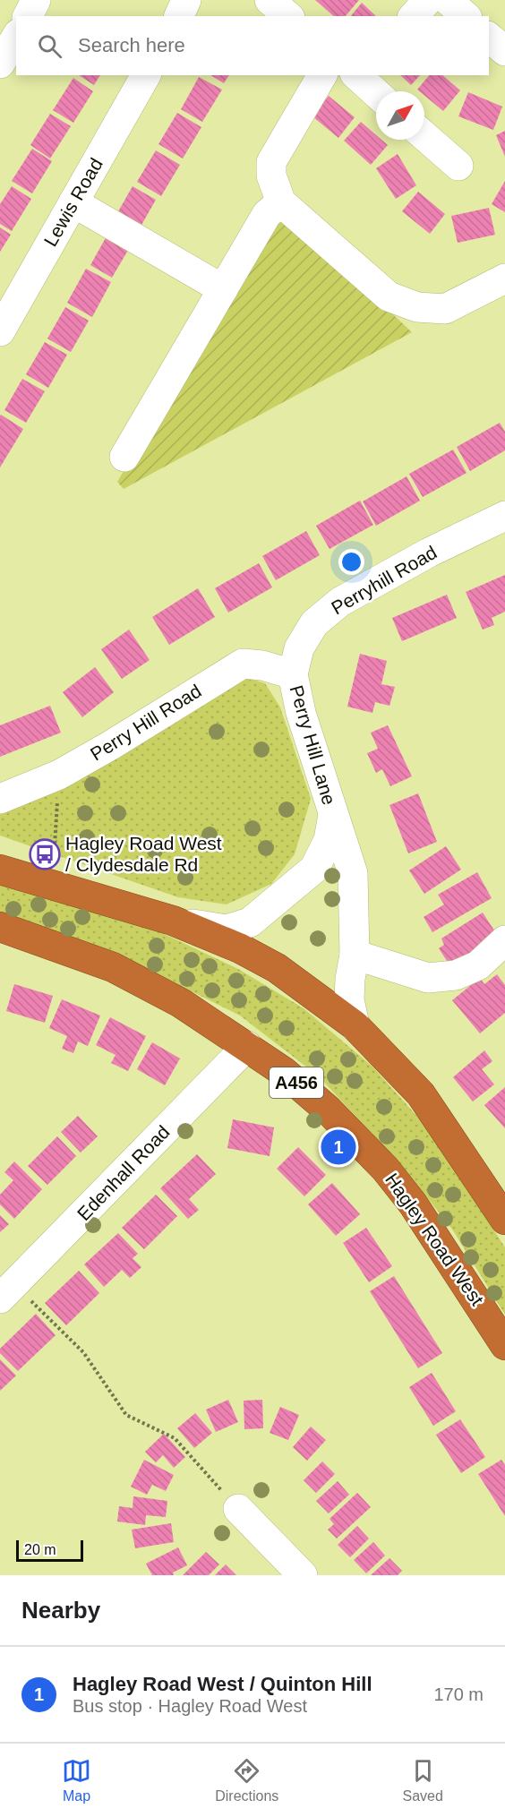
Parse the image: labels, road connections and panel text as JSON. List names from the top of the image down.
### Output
{
  "streets": {
    "highway": ["A456", "Hagley Road West"],
    "street": [
      "Lewis Road",
      "Perryhill Road",
      "Perry Hill Road",
      "Perry Hill Lane",
      "Edenhall Road"
    ]
  },
  "crossings": [
    ["Perryhill Road", "Perry Hill Road"],
    ["Perryhill Road", "Perry Hill Lane"],
    ["Perry Hill Road", "Perry Hill Lane"],
    ["Edenhall Road", "Hagley Road West"]
  ],
  "places": {
    "bus stop": ["Hagley Road West / Clydesdale Rd"]
  },
  "scale_bar": "20 m",
  "north": "top right",
  "page": {
    "search": "Search here",
    "pins": "1",
    "scale": "20 m",
    "heading": "Nearby",
    "list": [
      {
        "mark": "1",
        "name": "Hagley Road West / Quinton Hill",
        "note": "Bus stop · Hagley Road West",
        "value": "170 m"
      }
    ],
    "nav": ["Map", "Directions", "Saved"]
  }
}
